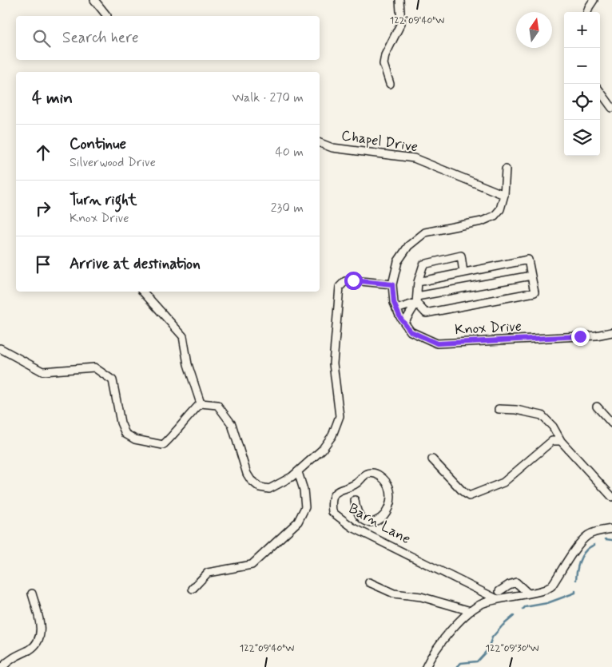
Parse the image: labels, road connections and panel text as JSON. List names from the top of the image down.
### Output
{
  "streets": {
    "street": ["Chapel Drive", "Knox Drive", "Barn Lane"]
  },
  "crossings": [
    ["Chapel Drive", "Knox Drive"]
  ],
  "north": "top",
  "page": {
    "map_buttons": ["+", "−"],
    "search": "Search here",
    "heading": ["4 min", "Walk · 270 m"],
    "list": [
      ["Continue", "Silverwood Drive", "40 m"],
      ["Turn right", "Knox Drive", "230 m"],
      "Arrive at destination"
    ]
  },
  "coordinates": ["122°09'40\"W", "122°09'30\"W"]
}
